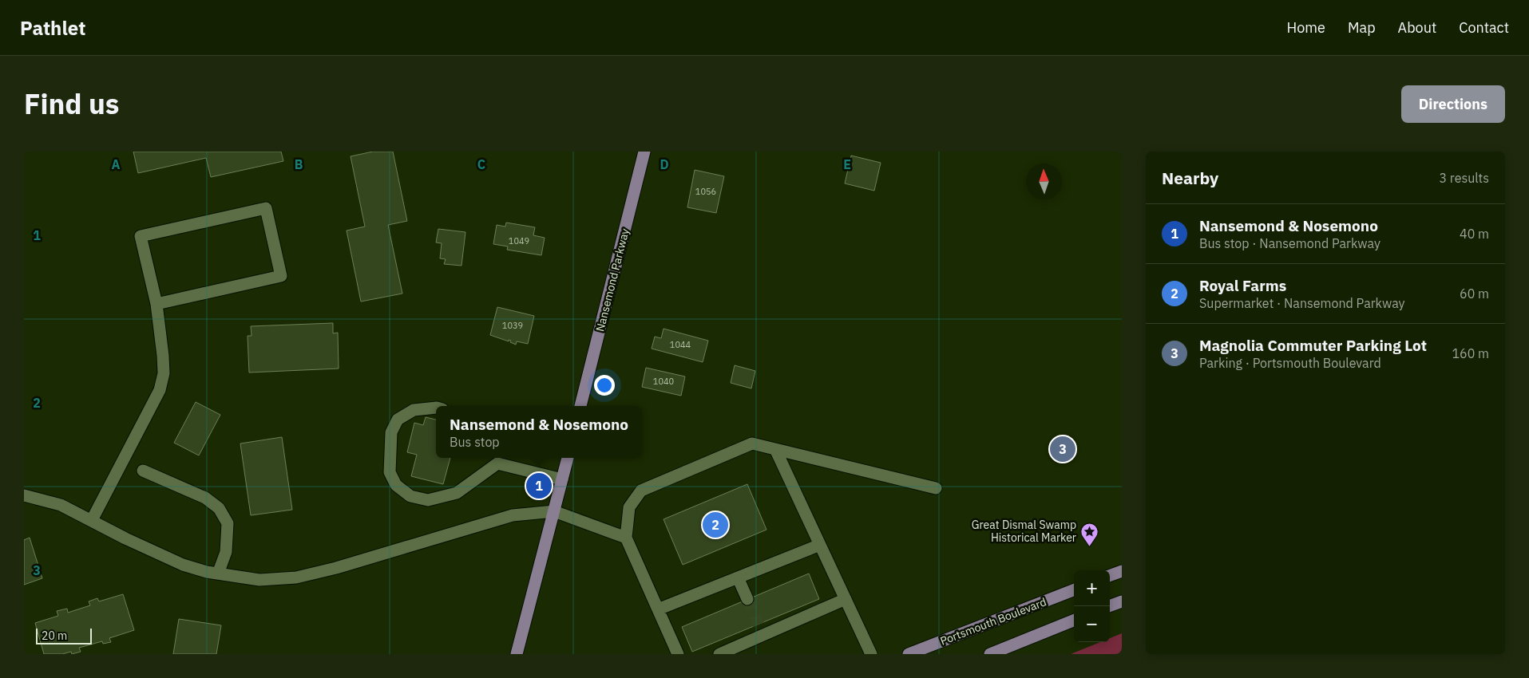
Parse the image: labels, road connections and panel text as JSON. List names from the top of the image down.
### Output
{
  "streets": {
    "main road": ["Nansemond Parkway", "Portsmouth Boulevard"]
  },
  "places": {
    "place": ["Great Dismal Swamp Historical Marker"]
  },
  "house_numbers": [
    "1056",
    "1049",
    "1039",
    "1044",
    "1040"
  ],
  "scale_bar": "20 m",
  "north": "top",
  "page": {
    "header": "Pathlet",
    "nav": [
      "Home",
      "Map",
      "About",
      "Contact"
    ],
    "title": "Find us",
    "buttons": "Directions",
    "heading": ["Nearby", "3 results"],
    "list": [
      {
        "mark": "1",
        "name": "Nansemond & Nosemono",
        "note": "Bus stop · Nansemond Parkway",
        "value": "40 m"
      },
      {
        "mark": "2",
        "name": "Royal Farms",
        "note": "Supermarket · Nansemond Parkway",
        "value": "60 m"
      },
      {
        "mark": "3",
        "name": "Magnolia Commuter Parking Lot",
        "note": "Parking · Portsmouth Boulevard",
        "value": "160 m"
      }
    ],
    "popup": ["Nansemond & Nosemono", "Bus stop"],
    "pins": ["3", "1", "2"],
    "map_buttons": ["+", "−"],
    "scale": "20 m"
  },
  "grid": {
    "columns": [
      "A",
      "B",
      "C",
      "D",
      "E"
    ],
    "rows": ["1", "2", "3"]
  }
}
